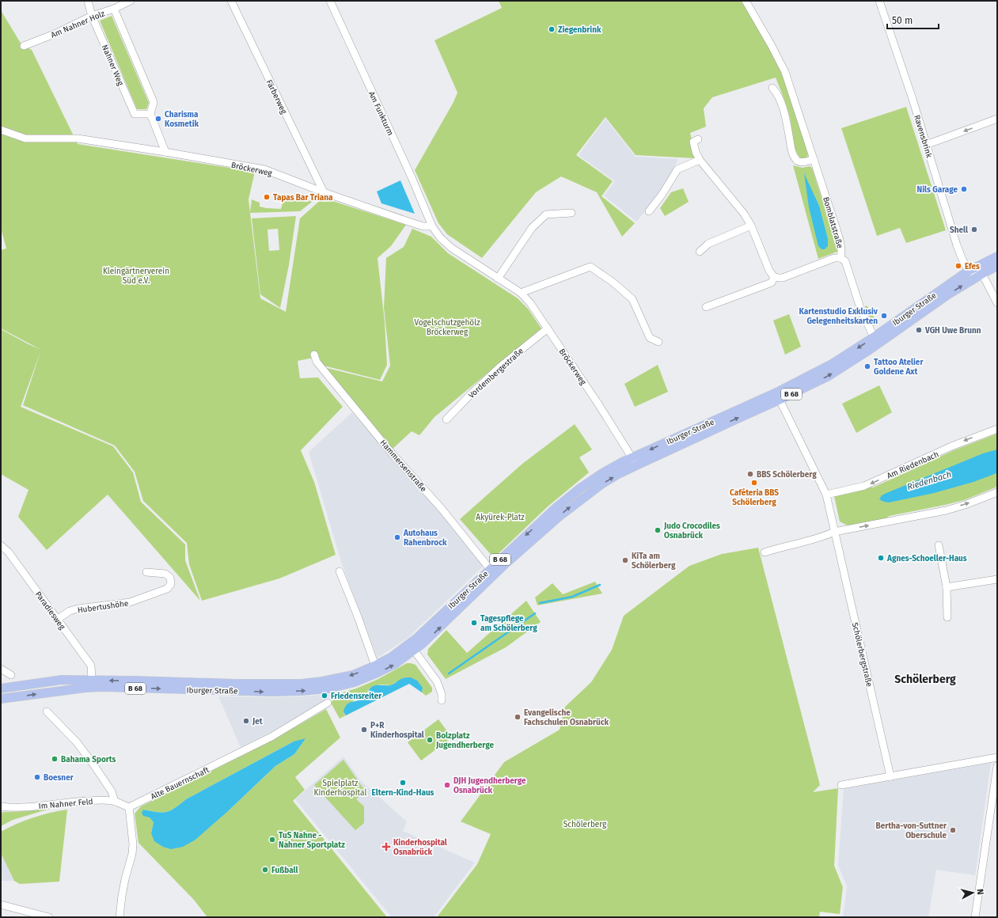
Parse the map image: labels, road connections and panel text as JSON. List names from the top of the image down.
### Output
{
  "streets": {
    "main road": ["Iburger Straße", "B 68"],
    "street": [
      "Am Nahner Holz",
      "Nahner Weg",
      "Färberweg",
      "Am Funkturm",
      "Ravensbrink",
      "Bröckerweg",
      "Bomblatstraße",
      "Vordembergestraße",
      "Am Riedenbach",
      "Hammersenstraße",
      "Hubertushöhe",
      "Paradiesweg",
      "Schölerbergstraße",
      "Alte Bauernschaft",
      "Im Nahner Feld"
    ]
  },
  "crossings": [
    ["Am Nahner Holz", "Nahner Weg"],
    ["Färberweg", "Bröckerweg"],
    ["Am Funkturm", "Bröckerweg"],
    ["Ravensbrink", "Iburger Straße"],
    ["Bröckerweg", "Iburger Straße"],
    ["Bröckerweg", "Vordembergestraße"],
    ["Bomblatstraße", "Iburger Straße"],
    ["Iburger Straße", "Hammersenstraße"],
    ["Iburger Straße", "Paradiesweg"],
    ["Iburger Straße", "Schölerbergstraße"],
    ["Am Riedenbach", "Schölerbergstraße"],
    ["Hubertushöhe", "Paradiesweg"],
    ["Alte Bauernschaft", "Im Nahner Feld"]
  ],
  "districts": ["Schölerberg"],
  "water": ["Riedenbach"],
  "parks": [
    "Kleingärtnerverein Süd e.V.",
    "Vogelschutzgehölz Bröckerweg",
    "Akyürek-Platz",
    "Spielplatz Kinderhospital",
    "Schölerberg"
  ],
  "places": {
    "other": [
      "Ziegenbrink",
      "Charisma Kosmetik",
      "Nils Garage",
      "Tapas Bar Triana",
      "Shell",
      "Efes",
      "Kartenstudio Exklusiv Gelegenheitskarten",
      "VGH Uwe Brunn",
      "Tattoo Atelier Goldene Axt",
      "BBS Schölerberg",
      "Caféteria BBS Schölerberg",
      "Judo Crocodiles Osnabrück",
      "Autohaus Rahenbrock",
      "Agnes-Schoeller-Haus",
      "KiTa am Schölerberg",
      "Tagespflege am Schölerberg",
      "Friedensreiter",
      "Evangelische Fachschulen Osnabrück",
      "Jet",
      "P+R Kinderhospital",
      "Bolzplatz Jugendherberge",
      "Bahama Sports",
      "Boesner",
      "Eltern-Kind-Haus",
      "DJH Jugendherberge Osnabrück",
      "Bertha-von-Suttner Oberschule",
      "TuS Nahne - Nahner Sportplatz",
      "Fußball"
    ],
    "health": ["Kinderhospital Osnabrück"]
  },
  "scale_bar": "50 m",
  "north": "right"
}
